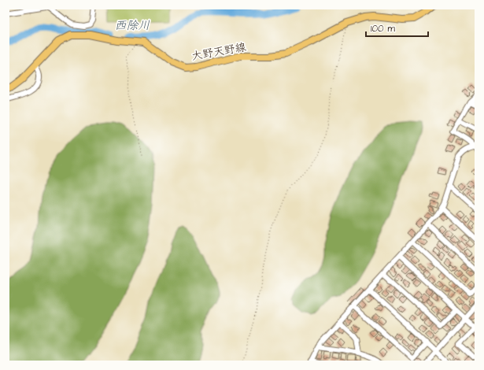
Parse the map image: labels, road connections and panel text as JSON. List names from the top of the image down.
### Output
{
  "streets": {
    "main road": ["大野天野線"]
  },
  "water": ["西除川"],
  "scale_bar": "100 m"
}
